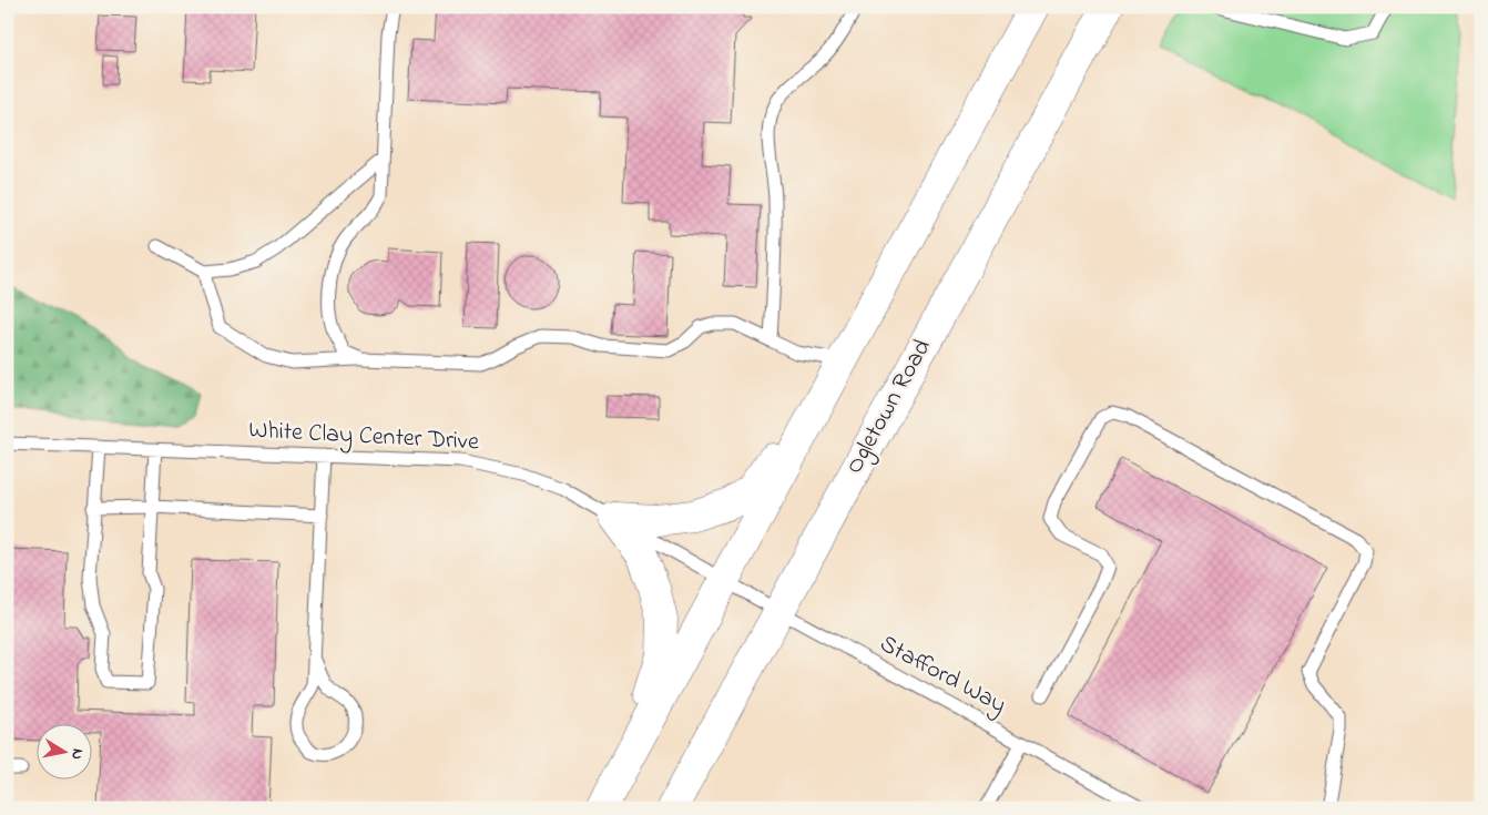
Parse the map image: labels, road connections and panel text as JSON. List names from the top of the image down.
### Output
{
  "streets": {
    "main road": ["Ogletown Road"],
    "lane": ["White Clay Center Drive", "Stafford Way"]
  },
  "crossings": [
    ["Ogletown Road", "Stafford Way"],
    ["White Clay Center Drive", "Stafford Way"]
  ],
  "north": "right"
}
